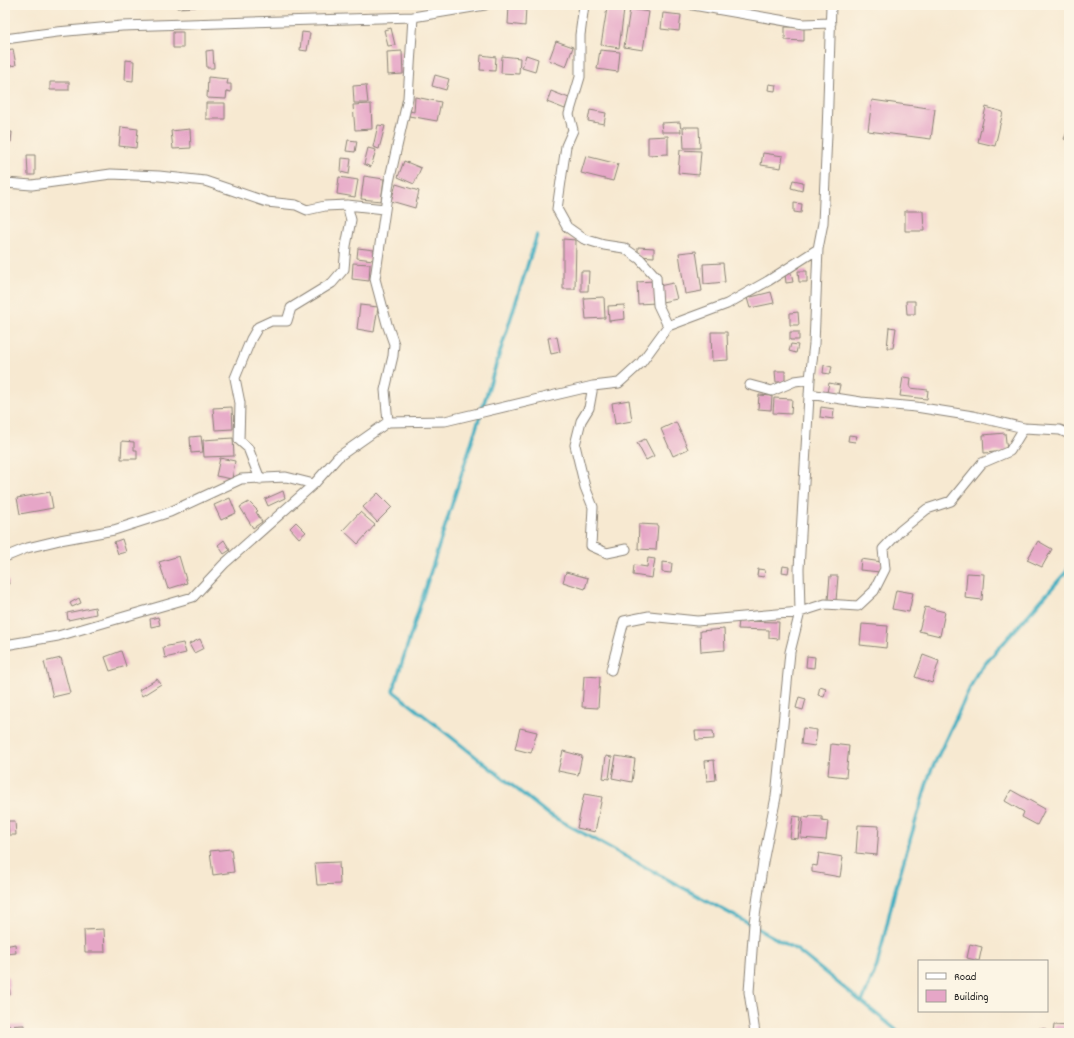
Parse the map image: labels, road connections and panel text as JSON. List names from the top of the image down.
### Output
{
  "legend": ["Road", "Building"]
}
